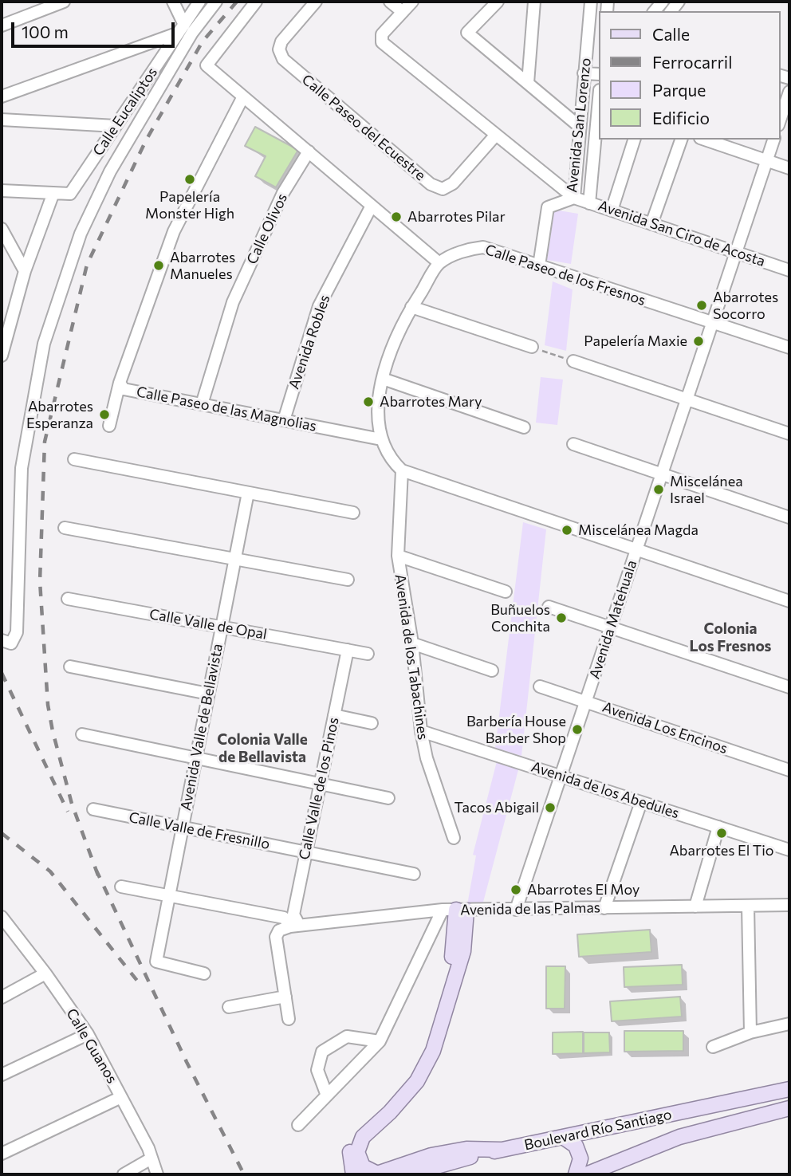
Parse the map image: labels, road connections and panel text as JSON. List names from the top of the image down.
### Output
{
  "streets": {
    "main road": ["Boulevard Río Santiago"],
    "street": [
      "Calle Eucaliptos",
      "Avenida San Lorenzo",
      "Calle Paseo del Ecuestre",
      "Calle Olivos",
      "Avenida San Ciro de Acosta",
      "Calle Paseo de los Fresnos",
      "Avenida Robles",
      "Calle Paseo de las Magnolias",
      "Avenida Matehuala",
      "Calle Valle de Opal",
      "Avenida de los Tabachines",
      "Avenida Valle de Bellavista",
      "Avenida Los Encinos",
      "Calle Valle de los Pinos",
      "Avenida de los Abedules",
      "Calle Valle de Fresnillo",
      "Avenida de las Palmas",
      "Calle Guanos"
    ]
  },
  "crossings": [
    ["Avenida San Lorenzo", "Avenida San Ciro de Acosta"],
    ["Avenida San Lorenzo", "Calle Paseo de los Fresnos"],
    ["Calle Olivos", "Calle Paseo de las Magnolias"],
    ["Avenida San Ciro de Acosta", "Avenida Matehuala"],
    ["Calle Paseo de los Fresnos", "Avenida Matehuala"],
    ["Avenida Robles", "Calle Paseo de las Magnolias"],
    ["Avenida Matehuala", "Avenida Los Encinos"],
    ["Avenida Matehuala", "Avenida de los Abedules"],
    ["Avenida Matehuala", "Avenida de las Palmas"],
    ["Calle Valle de Opal", "Avenida Valle de Bellavista"],
    ["Calle Valle de Opal", "Calle Valle de los Pinos"],
    ["Avenida de los Tabachines", "Avenida de los Abedules"],
    ["Avenida Valle de Bellavista", "Calle Valle de Fresnillo"],
    ["Calle Valle de los Pinos", "Calle Valle de Fresnillo"],
    ["Calle Valle de los Pinos", "Avenida de las Palmas"]
  ],
  "districts": ["Colonia Los Fresnos", "Colonia Valle de Bellavista"],
  "places": [
    "Papelería Monster High",
    "Abarrotes Pilar",
    "Abarrotes Manueles",
    "Abarrotes Socorro",
    "Papelería Maxie",
    "Abarrotes Mary",
    "Abarrotes Esperanza",
    "Miscelánea Israel",
    "Miscelánea Magda",
    "Buñuelos Conchita",
    "Barbería House Barber Shop",
    "Tacos Abigail",
    "Abarrotes El Tio",
    "Abarrotes El Moy"
  ],
  "legend": [
    "Calle",
    "Ferrocarril",
    "Parque",
    "Edificio"
  ],
  "scale_bar": "100 m"
}
